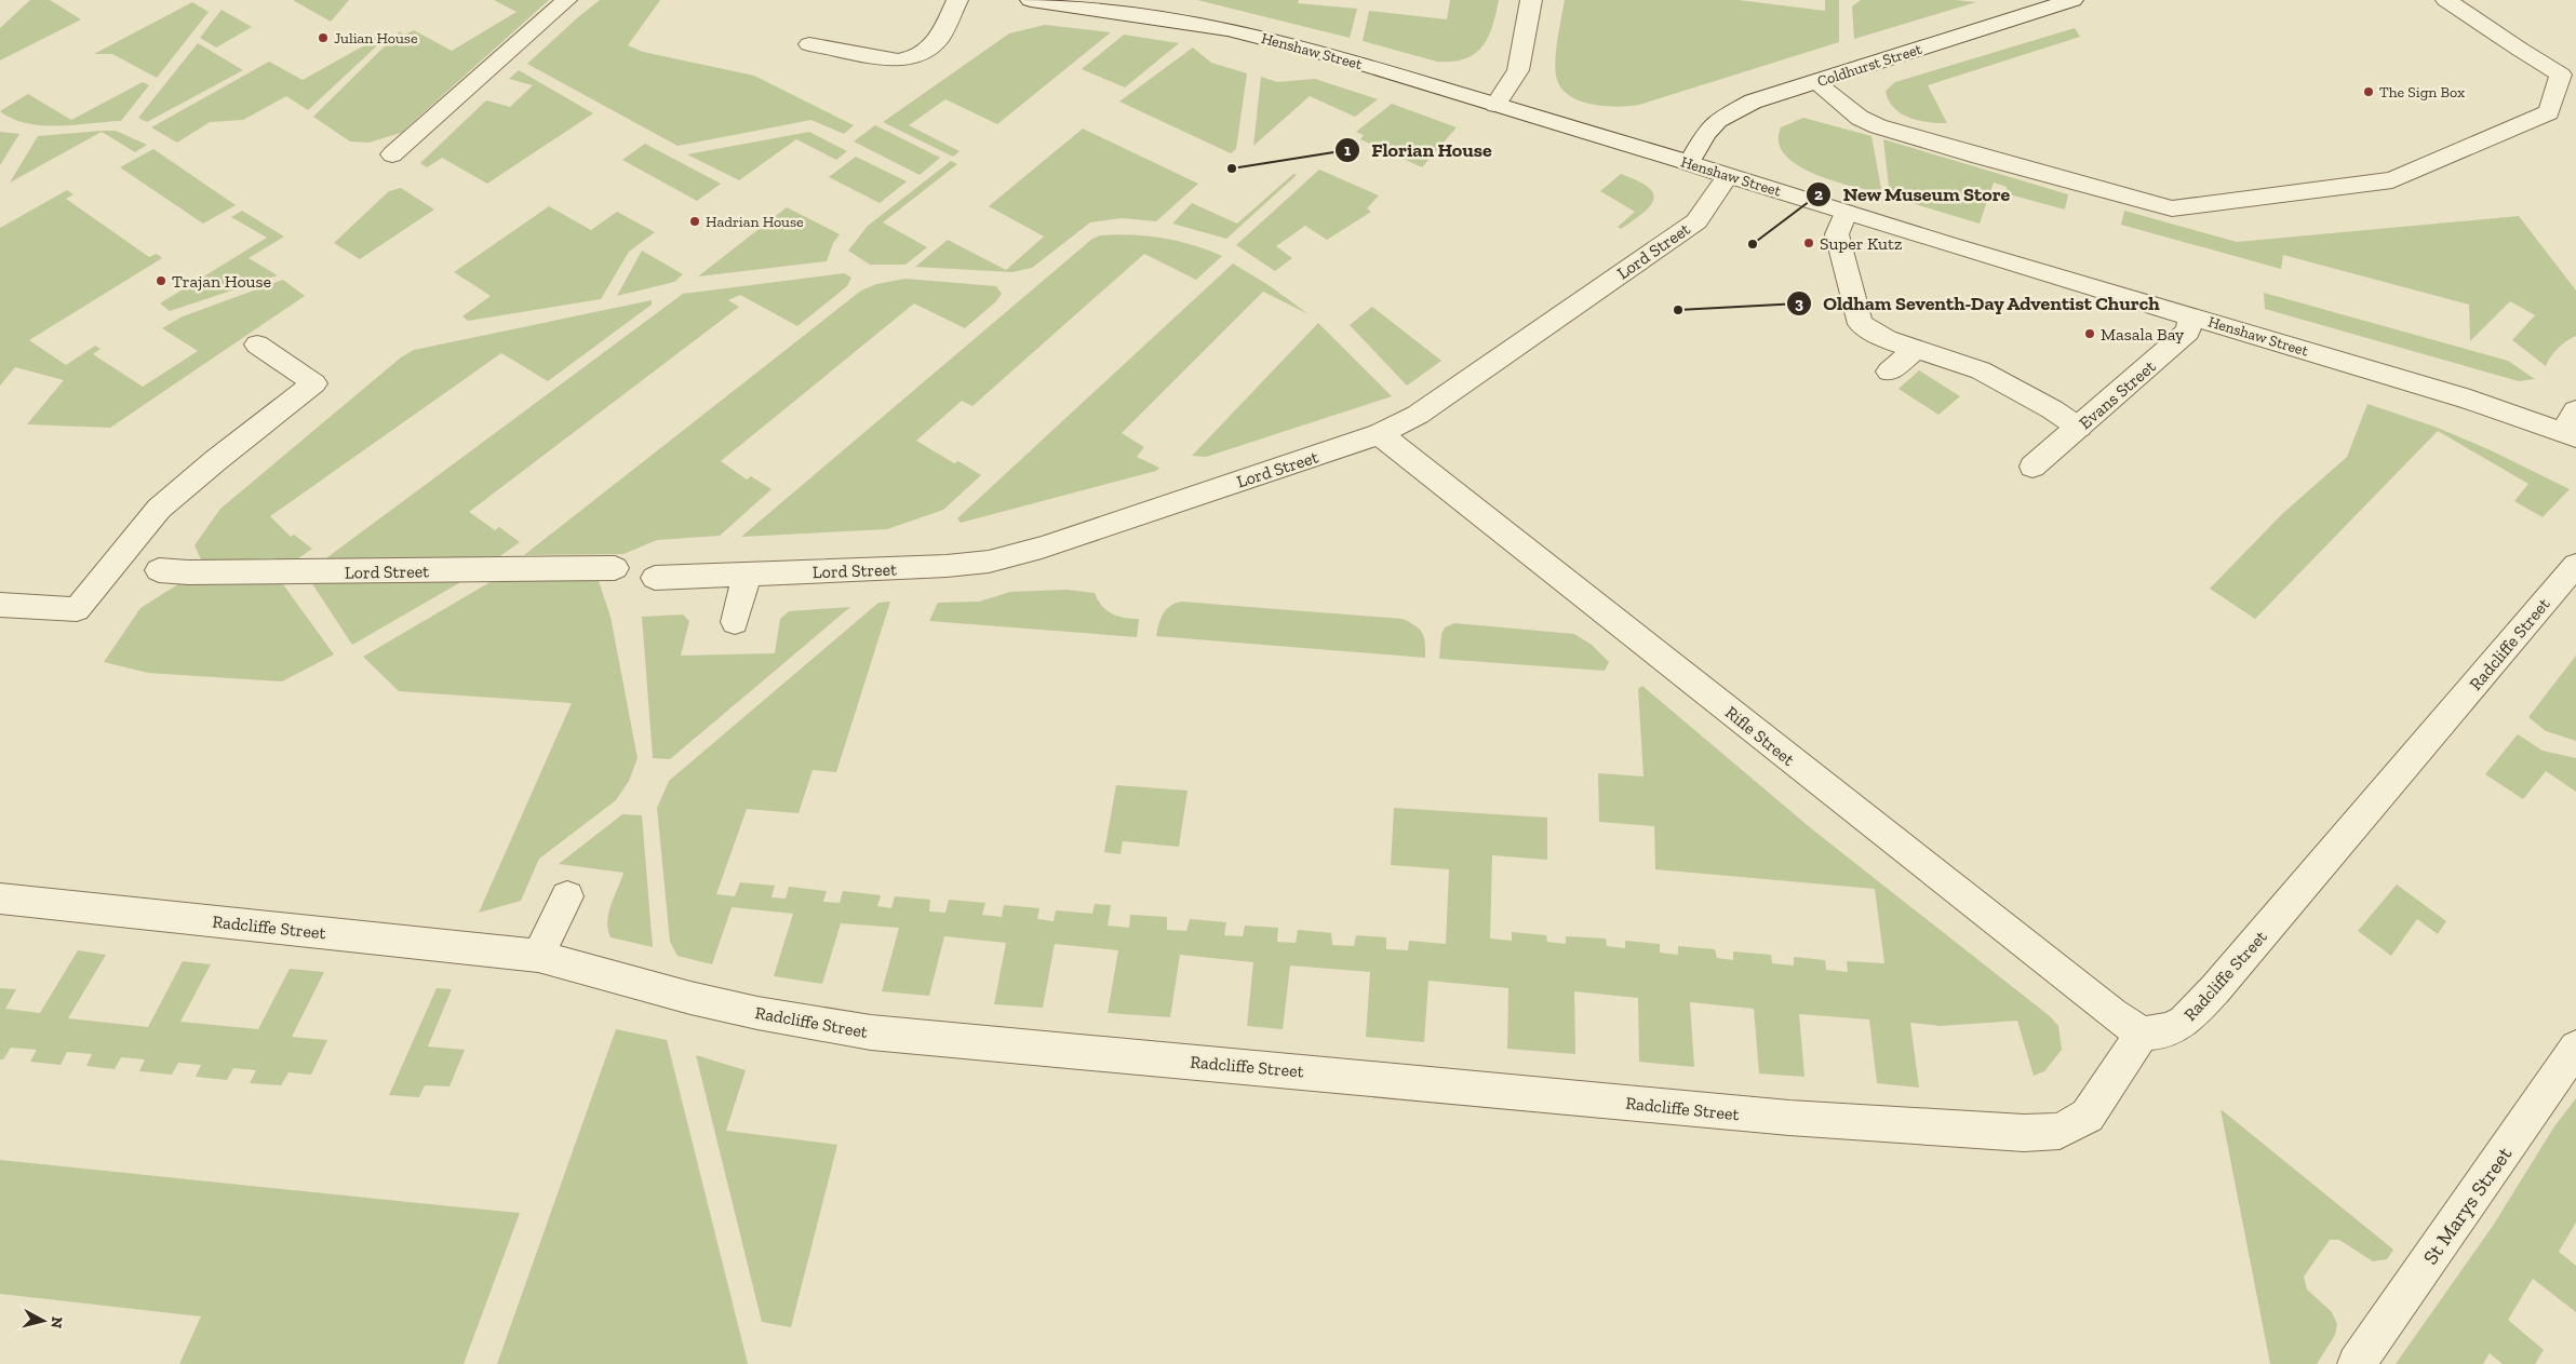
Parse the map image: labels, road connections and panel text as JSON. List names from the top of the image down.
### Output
{
  "streets": {
    "street": [
      "Henshaw Street",
      "Coldhurst Street",
      "Lord Street",
      "Evans Street",
      "Radcliffe Street",
      "Rifle Street",
      "St Marys Street"
    ]
  },
  "crossings": [
    ["Henshaw Street", "Coldhurst Street"],
    ["Henshaw Street", "Lord Street"],
    ["Henshaw Street", "Evans Street"],
    ["Lord Street", "Rifle Street"],
    ["Radcliffe Street", "Rifle Street"]
  ],
  "places": [
    "Julian House",
    "The Sign Box",
    "Florian House",
    "Hadrian House",
    "Super Kutz",
    "New Museum Store",
    "Trajan House",
    "Oldham Seventh-Day Adventist Church",
    "Masala Bay"
  ],
  "north": "right"
}
